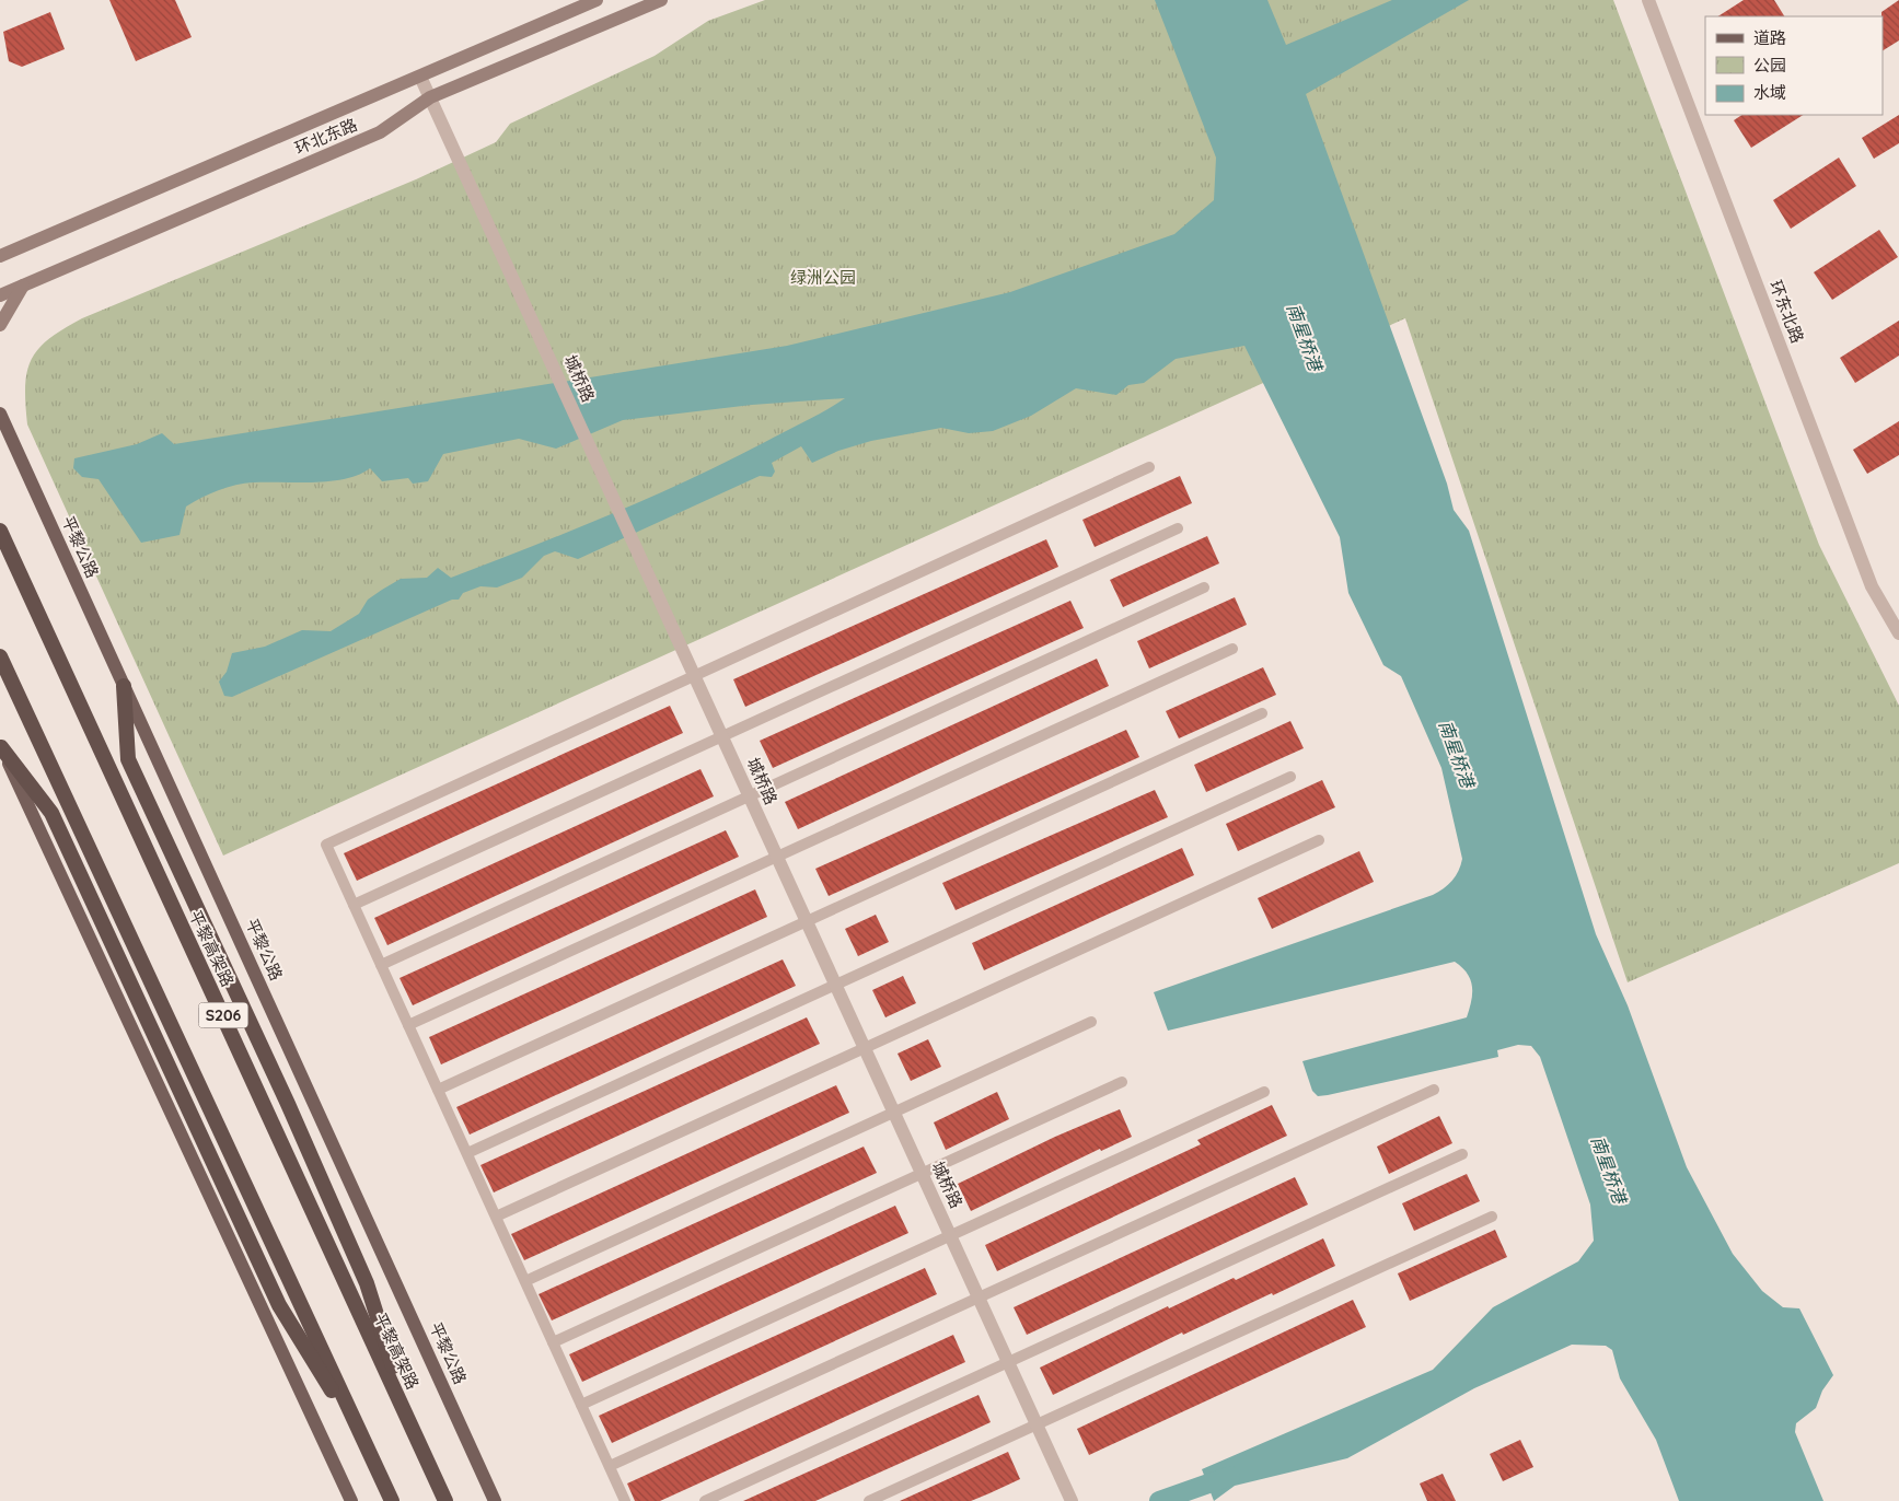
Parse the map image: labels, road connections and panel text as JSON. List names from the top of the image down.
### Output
{
  "streets": {
    "highway": ["平黎高架路", "S206"],
    "main road": ["环北东路", "平黎公路"],
    "street": ["环东北路", "城桥路"]
  },
  "crossings": [
    ["环北东路", "城桥路"]
  ],
  "water": ["南星桥港"],
  "parks": ["绿洲公园"],
  "legend": ["道路", "公园", "水域"]
}
